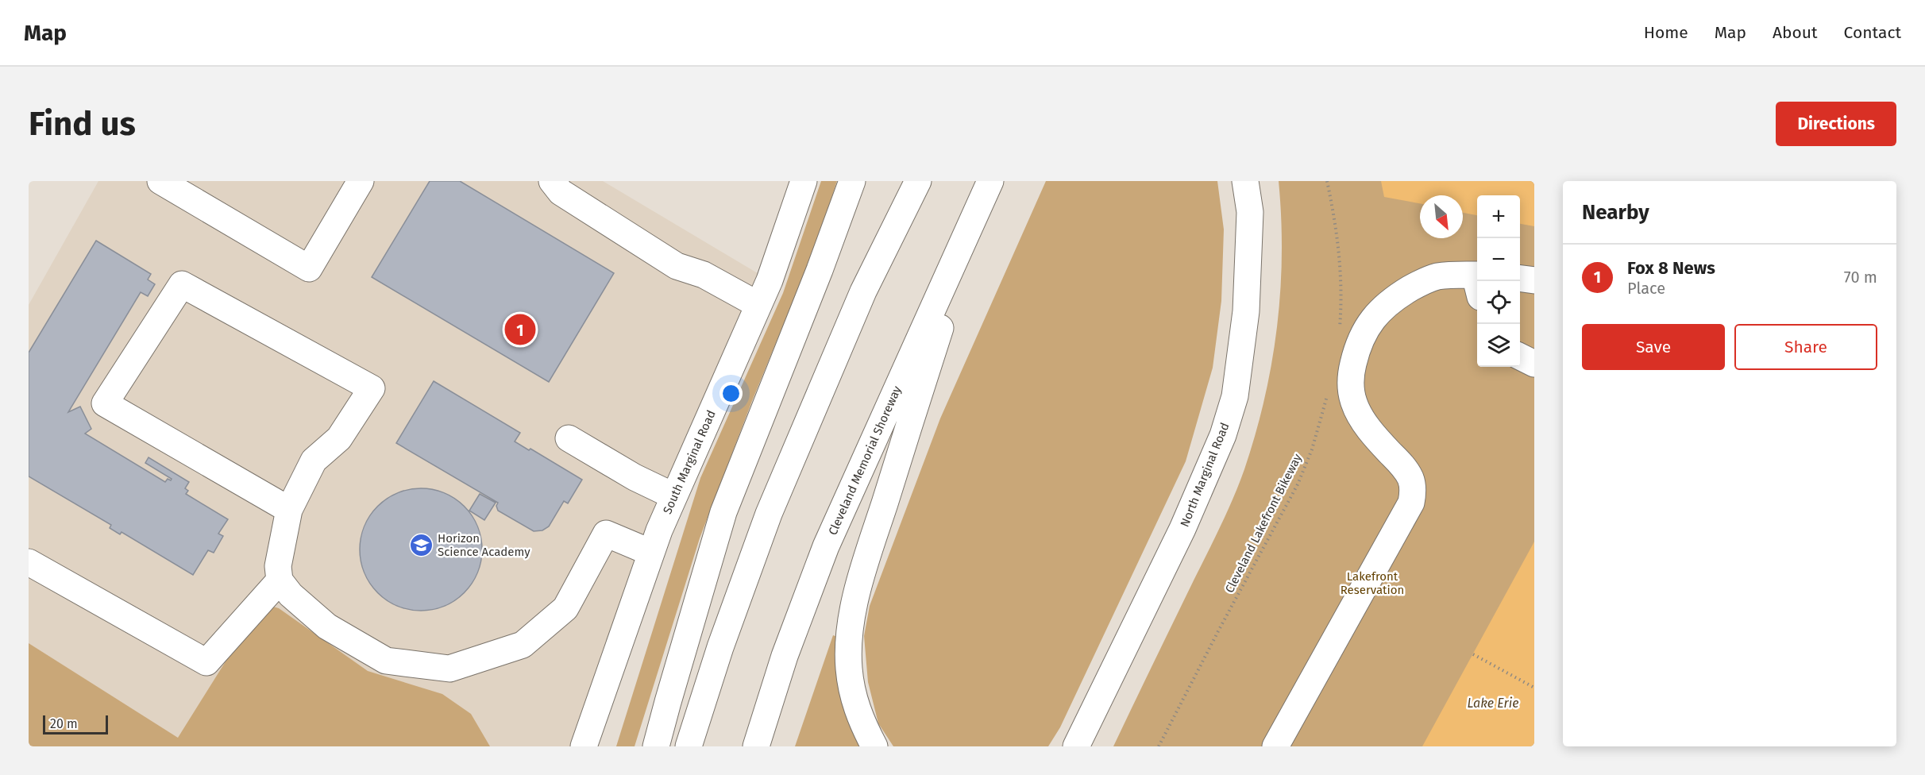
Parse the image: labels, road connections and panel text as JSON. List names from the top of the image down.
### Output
{
  "streets": {
    "main road": ["Cleveland Memorial Shoreway", "South Marginal Road", "North Marginal Road"],
    "path": ["Cleveland Lakefront Bikeway"]
  },
  "water": ["Lake Erie"],
  "parks": ["Lakefront Reservation"],
  "places": {
    "school or university": ["Horizon Science Academy"]
  },
  "scale_bar": "20 m",
  "north": "bottom right",
  "page": {
    "header": "Map",
    "nav": [
      "Home",
      "Map",
      "About",
      "Contact"
    ],
    "buttons": [
      "Directions",
      ["Save", "Share"]
    ],
    "title": "Find us",
    "heading": "Nearby",
    "map_buttons": ["+", "−"],
    "list": [
      {
        "mark": "1",
        "name": "Fox 8 News",
        "note": "Place",
        "value": "70 m"
      }
    ],
    "pins": "1",
    "scale": "20 m"
  }
}
